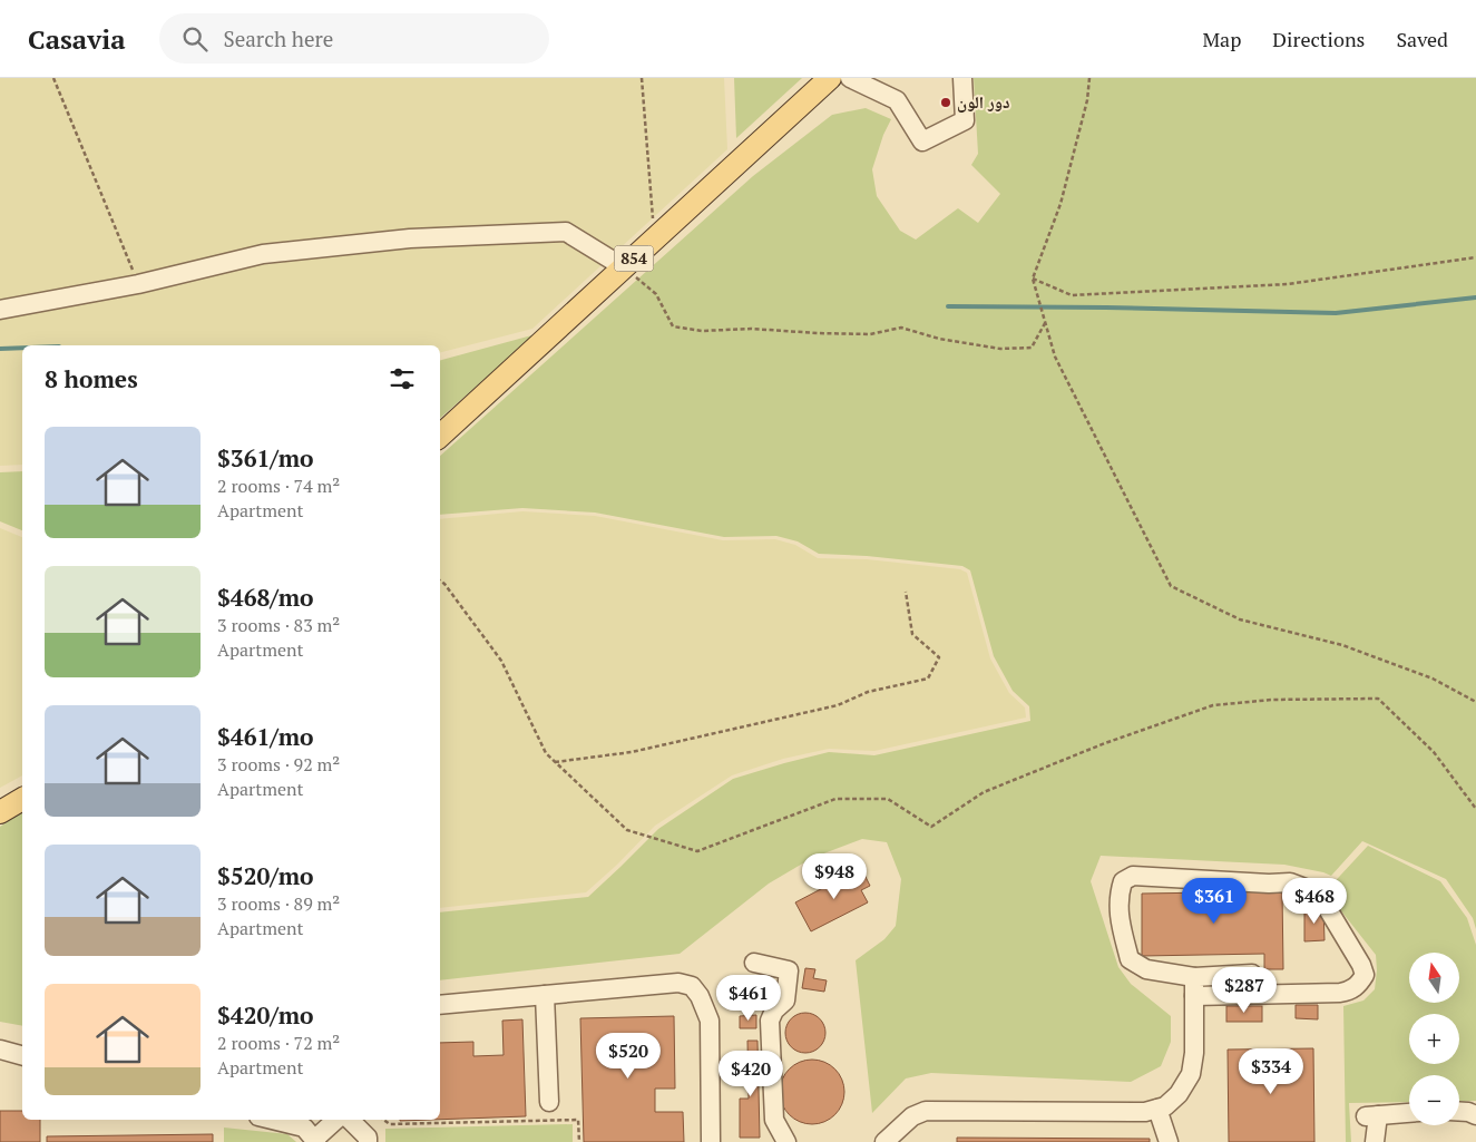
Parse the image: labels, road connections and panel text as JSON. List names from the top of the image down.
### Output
{
  "streets": {
    "main road": ["854"]
  },
  "places": ["دور الون"],
  "north": "top",
  "page": {
    "header": "Casavia",
    "search": "Search here",
    "nav": ["Map", "Directions", "Saved"],
    "heading": "8 homes",
    "list": [
      {
        "name": "$361/mo",
        "note": "2 rooms · 74 m² · Apartment"
      },
      {
        "name": "$468/mo",
        "note": "3 rooms · 83 m² · Apartment"
      },
      {
        "name": "$461/mo",
        "note": "3 rooms · 92 m² · Apartment"
      },
      {
        "name": "$520/mo",
        "note": "3 rooms · 89 m² · Apartment"
      },
      {
        "name": "$420/mo",
        "note": "2 rooms · 72 m² · Apartment"
      }
    ],
    "price": [
      "$948",
      "$361",
      "$468",
      "$287",
      "$461",
      "$520",
      "$334",
      "$420"
    ],
    "map_buttons": ["+", "−"]
  }
}
